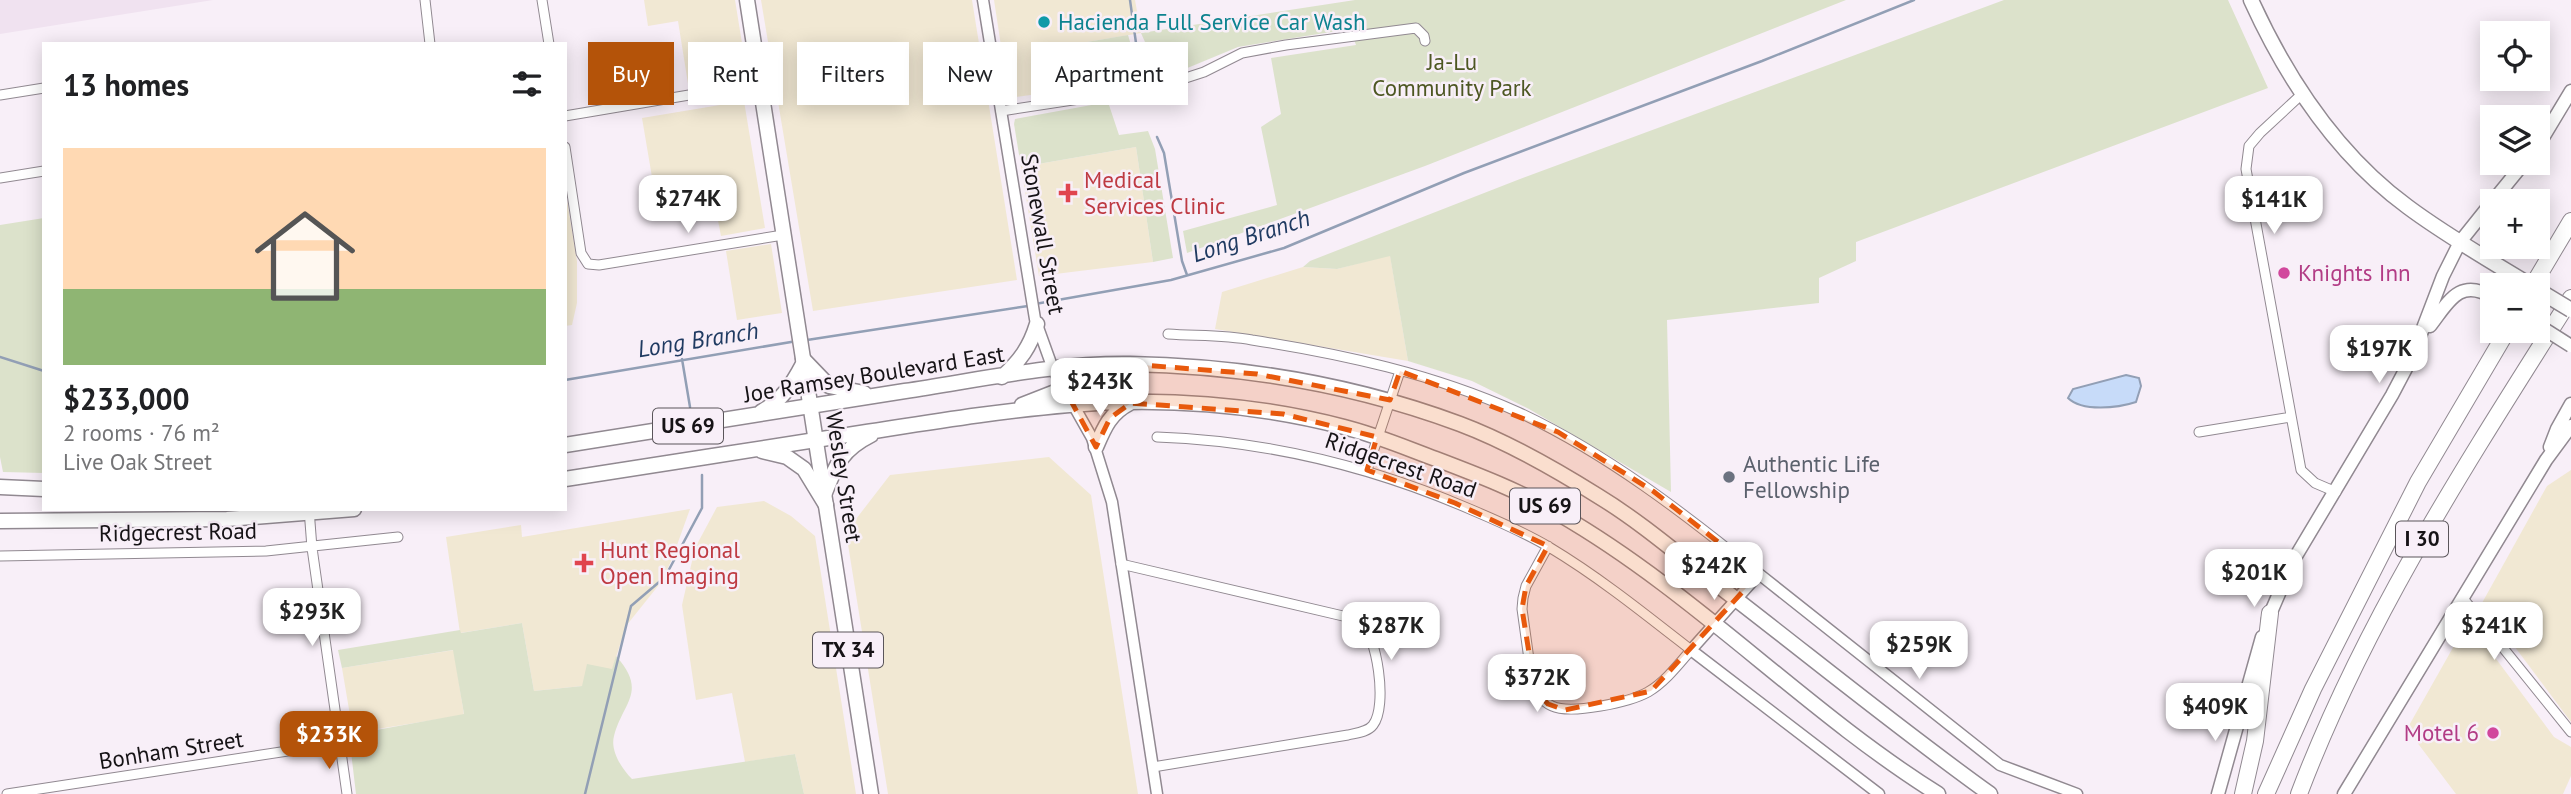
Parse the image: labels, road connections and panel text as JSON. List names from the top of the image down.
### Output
{
  "streets": {
    "highway": ["I 30"],
    "main road": [
      "Joe Ramsey Boulevard East",
      "US 69",
      "Wesley Street",
      "TX 34"
    ],
    "street": ["Stonewall Street", "Ridgecrest Road", "Bonham Street"]
  },
  "crossings": [
    ["Stonewall Street", "Joe Ramsey Boulevard East"],
    ["Stonewall Street", "US 69"],
    ["Joe Ramsey Boulevard East", "Wesley Street"],
    ["US 69", "Wesley Street"]
  ],
  "water": ["Long Branch"],
  "parks": ["Ja-Lu Community Park"],
  "places": {
    "other": [
      "Hacienda Full Service Car Wash",
      "Knights Inn",
      "Authentic Life Fellowship",
      "Motel 6"
    ],
    "health": ["Medical Services Clinic", "Hunt Regional Open Imaging"]
  },
  "page": {
    "map_buttons": ["+", "−"],
    "chip": [
      "Buy",
      "Rent",
      "Filters",
      "New",
      "Apartment"
    ],
    "heading": "13 homes",
    "list": [
      {
        "name": "$233,000",
        "note": "2 rooms · 76 m² · Live Oak Street"
      }
    ],
    "price": [
      "$274K",
      "$141K",
      "$197K",
      "$243K",
      "$242K",
      "$201K",
      "$293K",
      "$287K",
      "$241K",
      "$259K",
      "$372K",
      "$409K",
      "$233K"
    ]
  }
}
